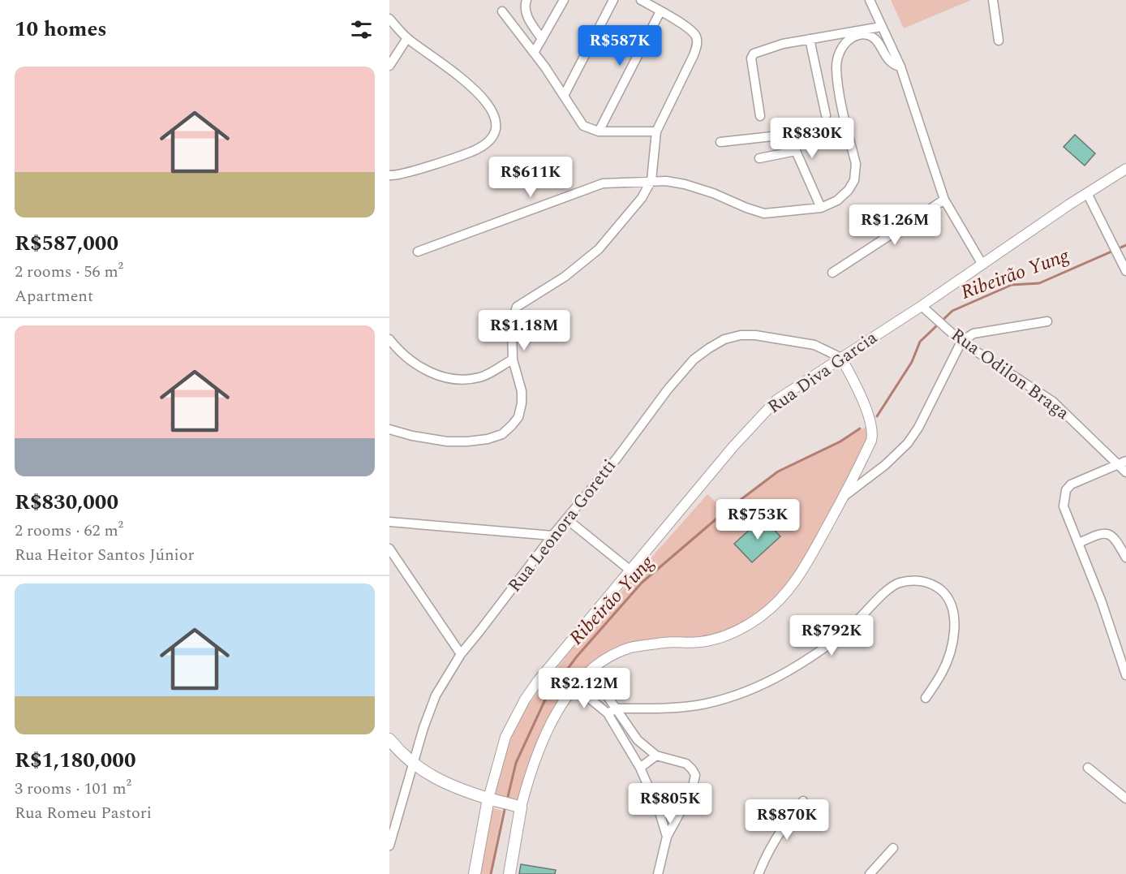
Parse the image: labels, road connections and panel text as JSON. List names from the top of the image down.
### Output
{
  "streets": {
    "main road": ["Rua Diva Garcia"],
    "street": ["Rua Odilon Braga", "Rua Leonora Goretti"]
  },
  "crossings": [
    ["Rua Diva Garcia", "Rua Odilon Braga"],
    ["Rua Diva Garcia", "Rua Leonora Goretti"]
  ],
  "water": ["Ribeirão Yung"],
  "page": {
    "heading": "10 homes",
    "price": [
      "R$587K",
      "R$830K",
      "R$611K",
      "R$1.26M",
      "R$1.18M",
      "R$753K",
      "R$792K",
      "R$2.12M",
      "R$805K",
      "R$870K"
    ],
    "list": [
      {
        "name": "R$587,000",
        "note": "2 rooms · 56 m² · Apartment"
      },
      {
        "name": "R$830,000",
        "note": "2 rooms · 62 m² · Rua Heitor Santos Júnior"
      },
      {
        "name": "R$1,180,000",
        "note": "3 rooms · 101 m² · Rua Romeu Pastori"
      }
    ]
  }
}
